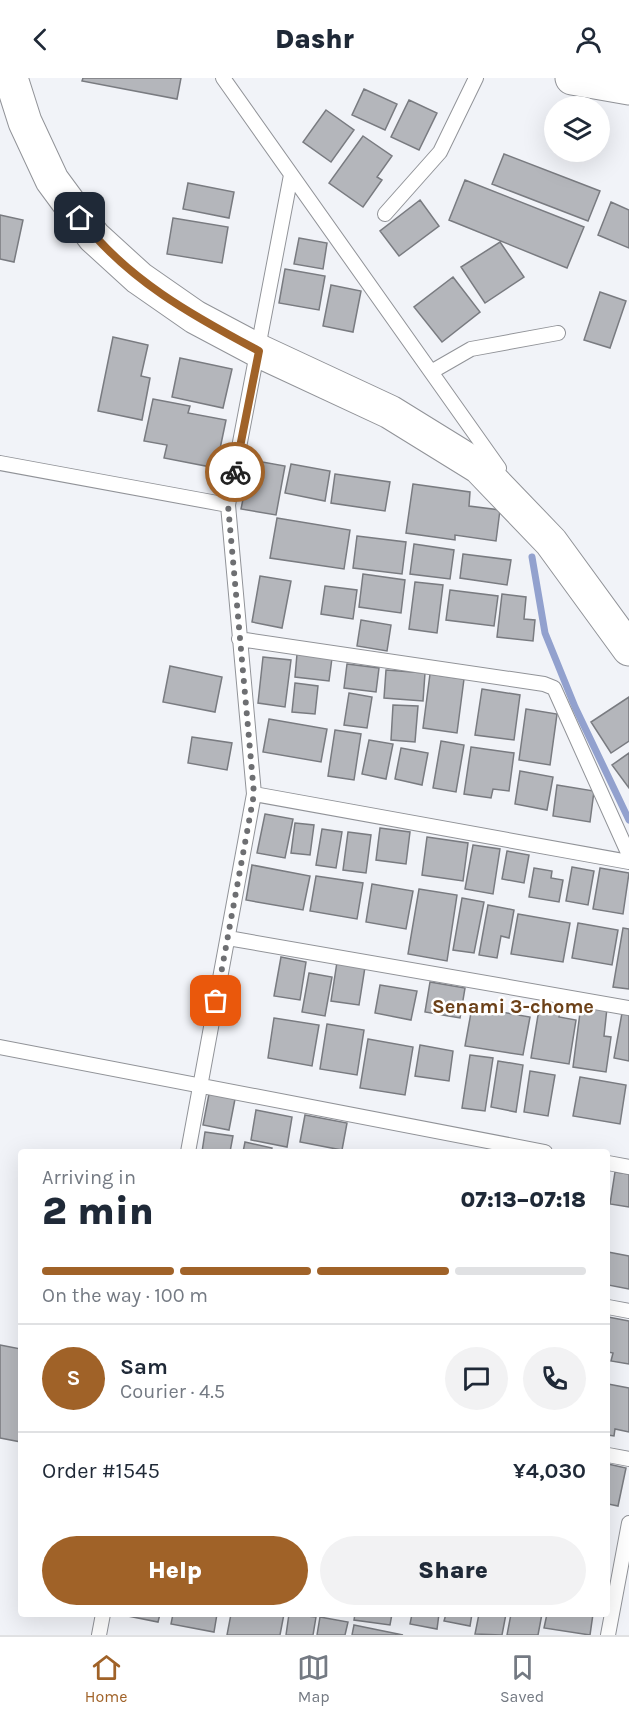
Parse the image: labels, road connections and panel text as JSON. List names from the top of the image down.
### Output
{
  "districts": ["Senami 3-chome"],
  "page": {
    "header": "Dashr",
    "heading": ["2 min", "Arriving in", "07:13–07:18"],
    "panel": [
      "Sam",
      "Courier · 4.5",
      "Order #1545",
      "¥4,030"
    ],
    "bar": "On the way · 100 m",
    "round": "S",
    "buttons": ["Help", "Share"],
    "tabs": ["Home", "Map", "Saved"]
  }
}
